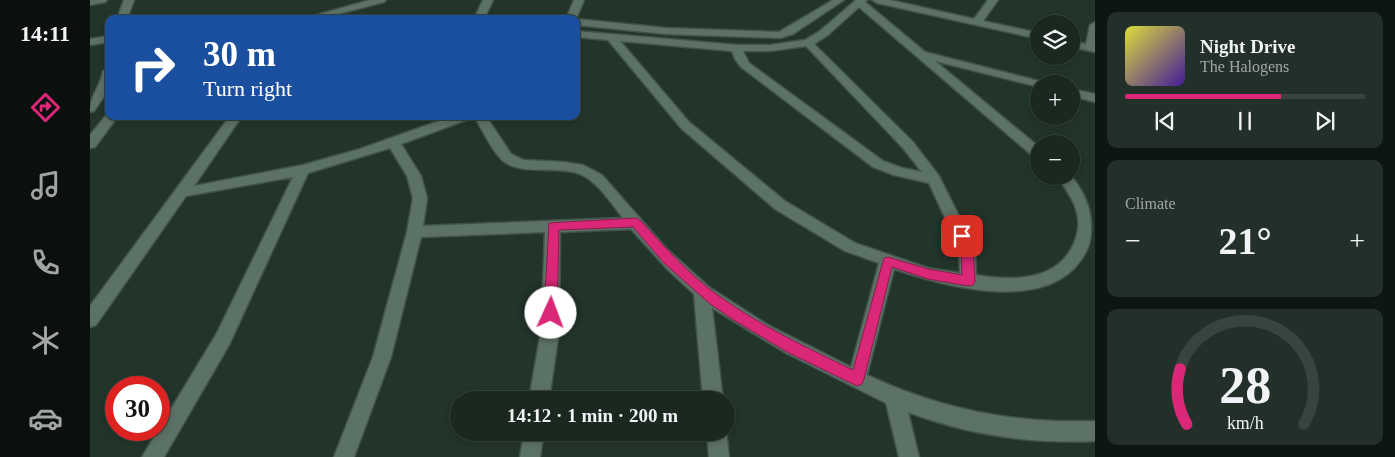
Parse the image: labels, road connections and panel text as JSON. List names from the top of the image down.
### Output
{
  "page": {
    "tabs": "14:11",
    "map_buttons": ["+", "−"],
    "turn": ["30 m", "Turn right"],
    "song": ["Night Drive", "The Halogens"],
    "tile": "Climate",
    "heat": ["−", "21°", "+"],
    "limit": "30",
    "trip": "14:12 · 1 min · 200 m",
    "gauge": ["28", "km/h"]
  }
}
